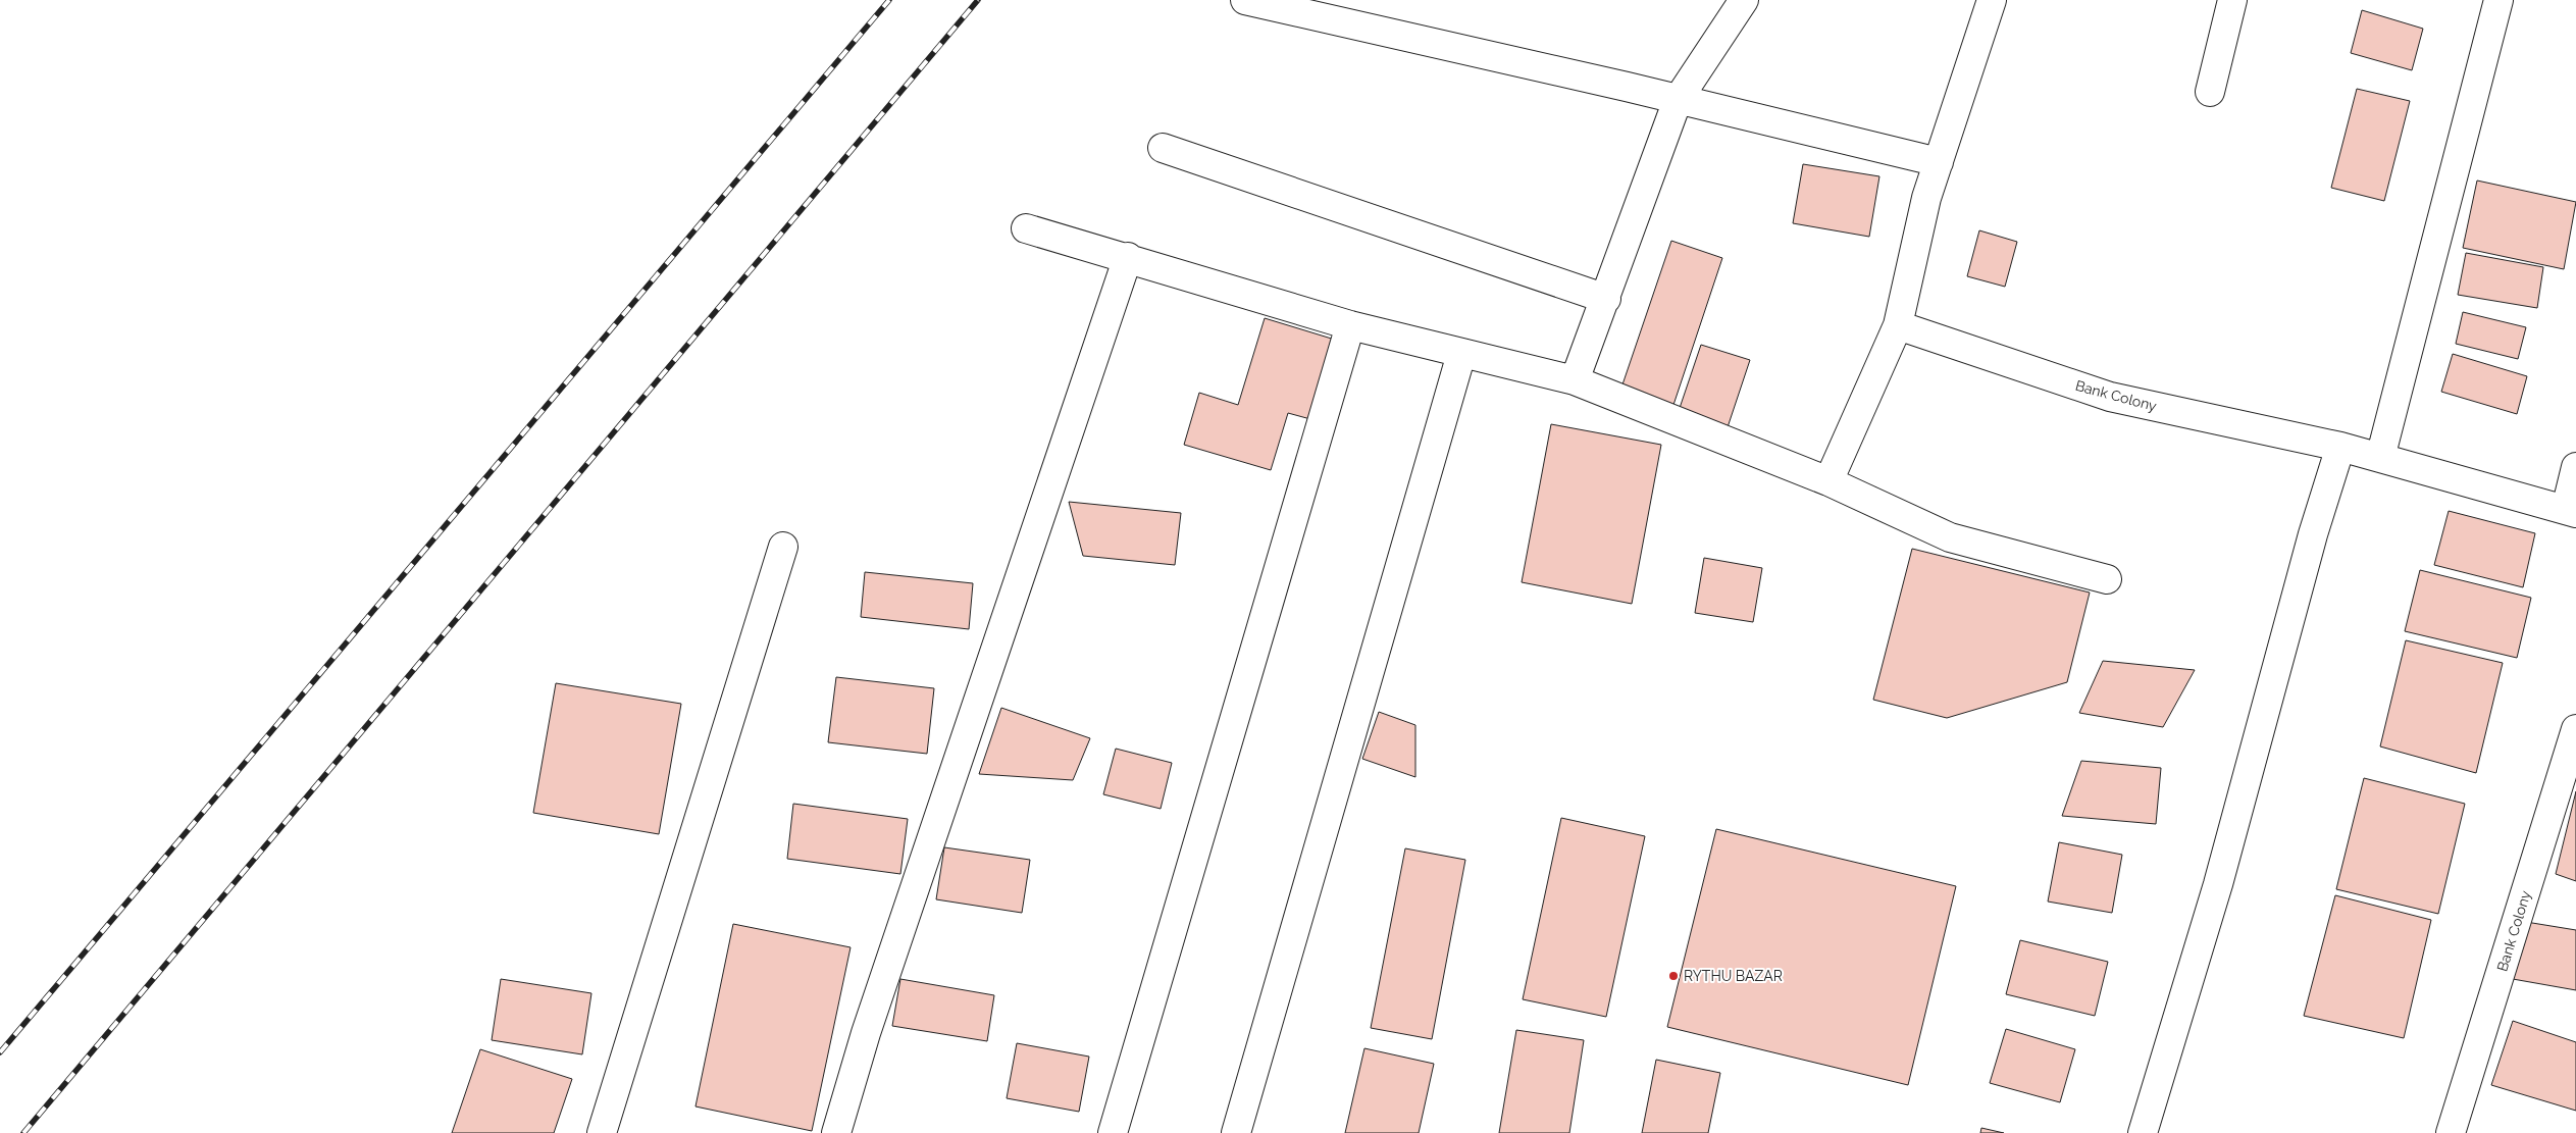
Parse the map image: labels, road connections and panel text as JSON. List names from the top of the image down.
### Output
{
  "streets": {
    "street": ["Bank Colony"]
  },
  "places": ["RYTHU BAZAR"]
}
